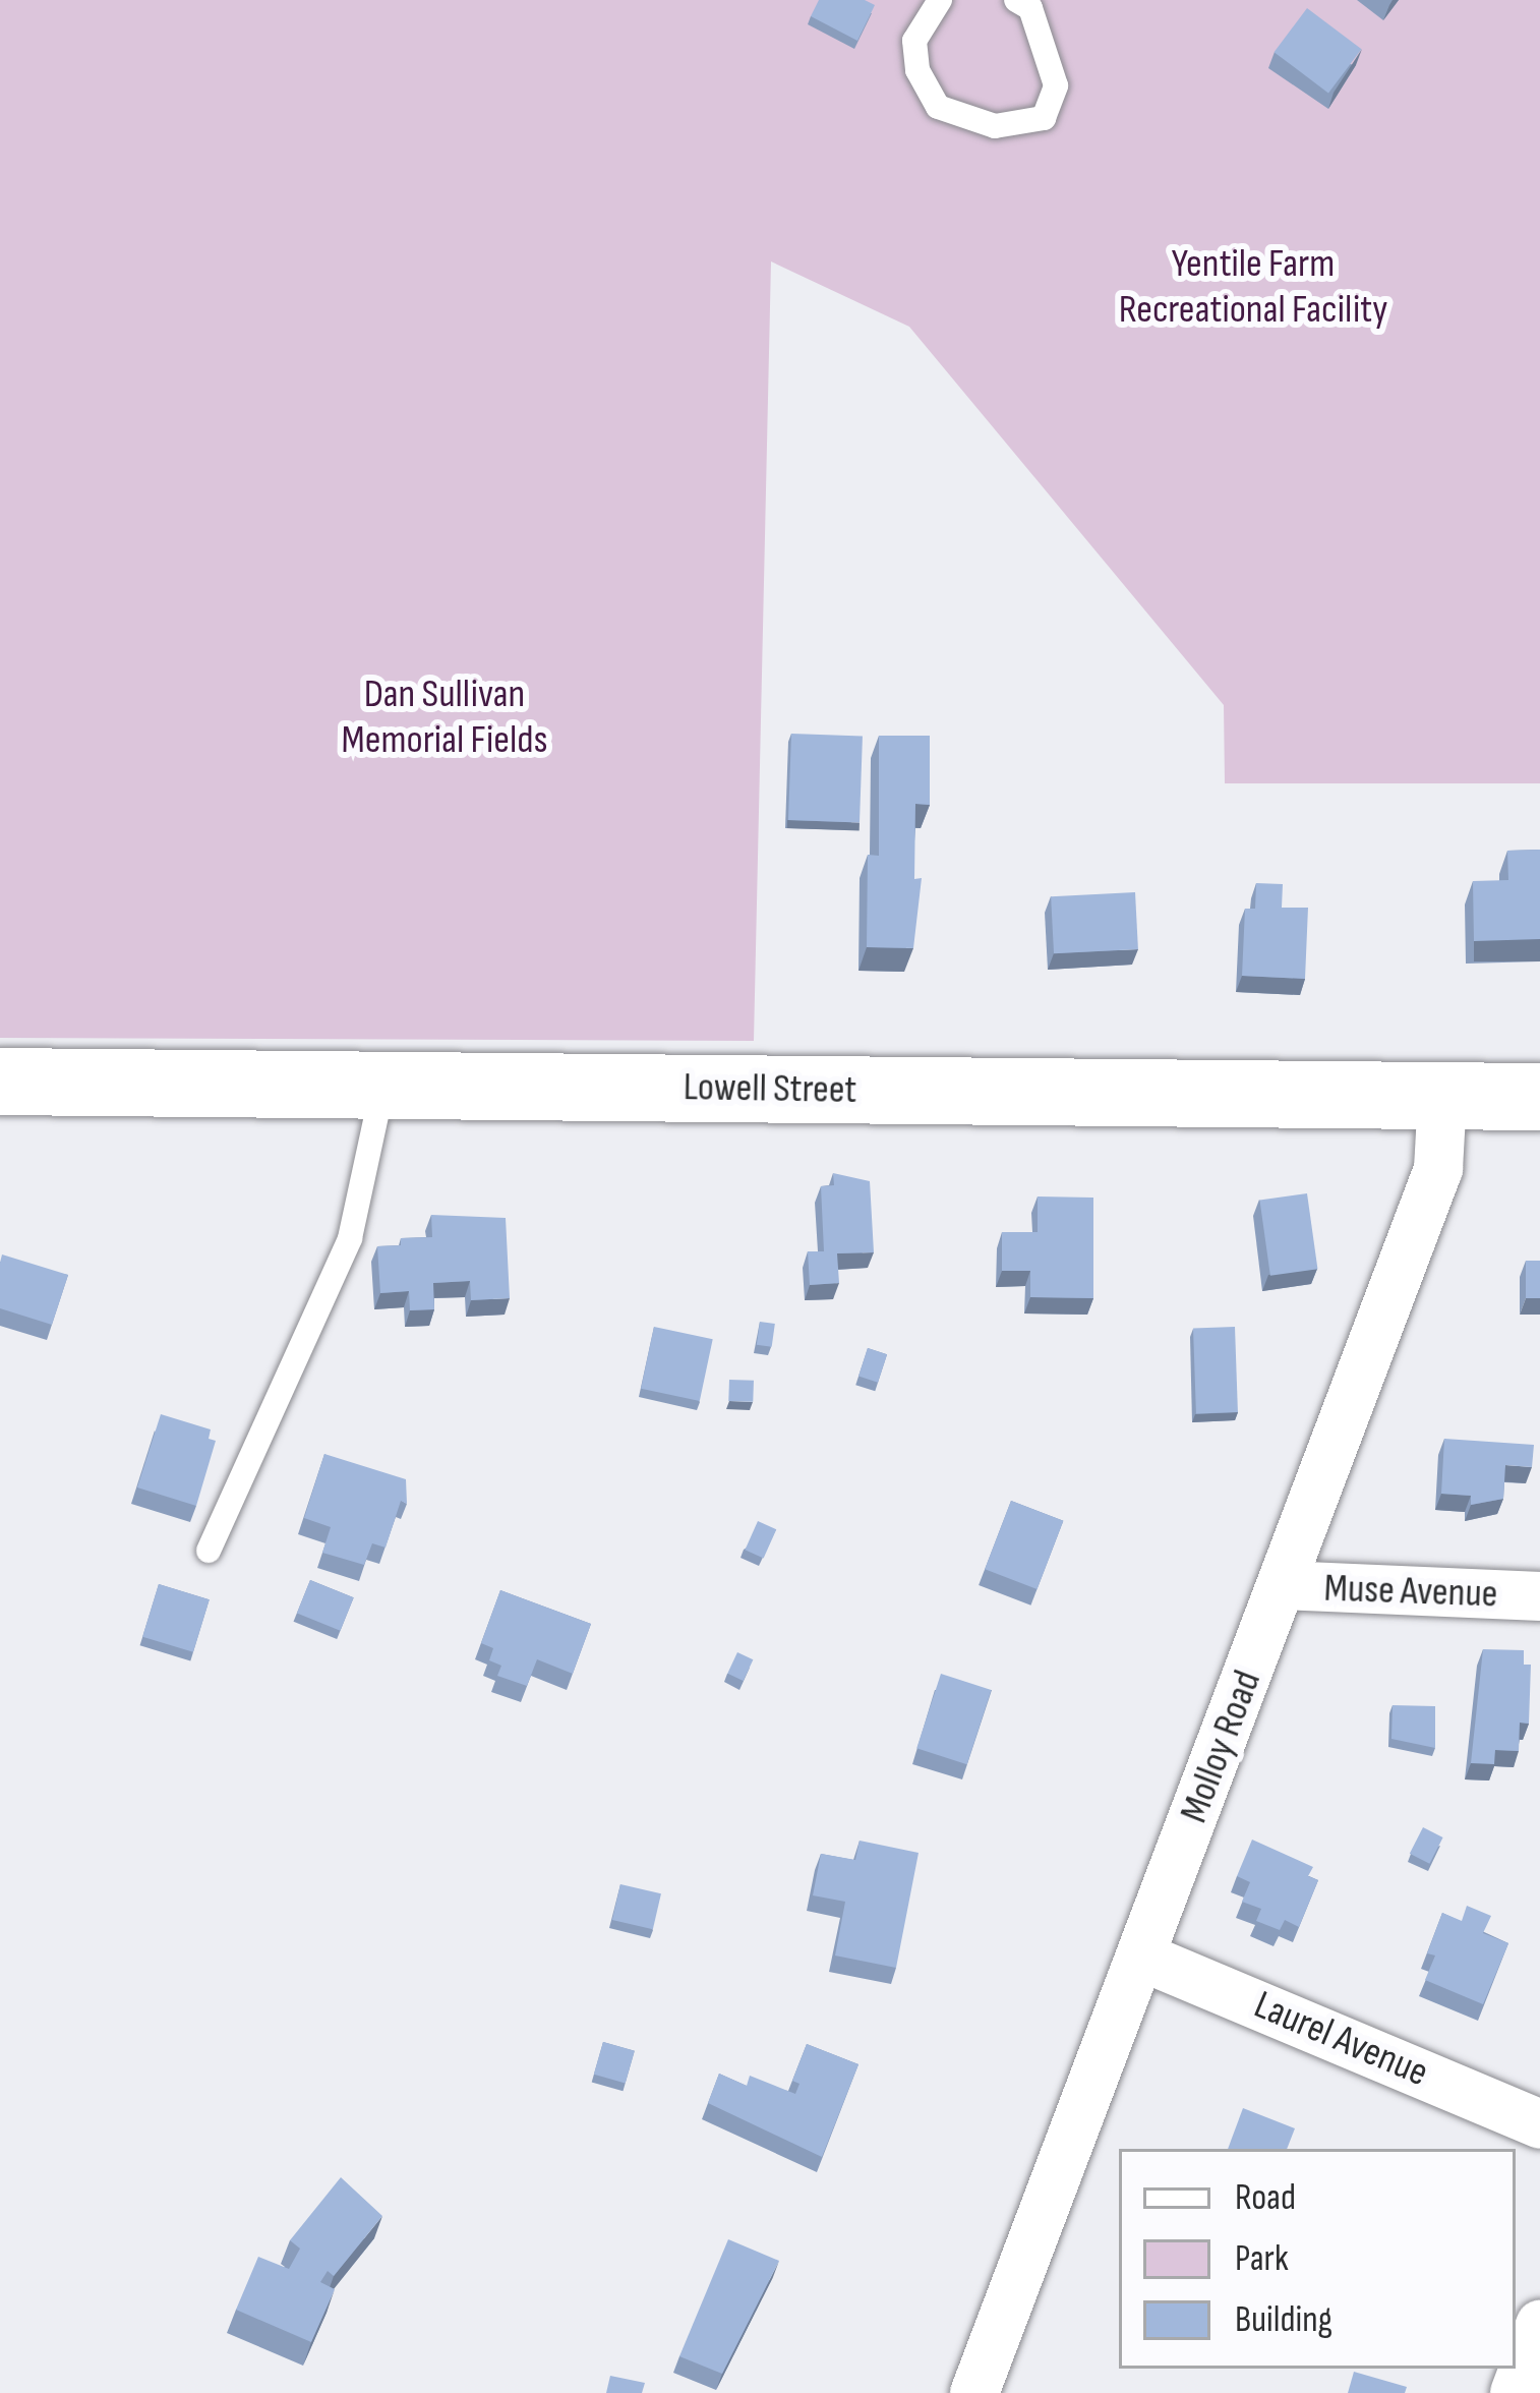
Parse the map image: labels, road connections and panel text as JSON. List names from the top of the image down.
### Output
{
  "streets": {
    "main road": ["Lowell Street"],
    "street": ["Muse Avenue", "Molloy Road", "Laurel Avenue"]
  },
  "crossings": [
    ["Lowell Street", "Molloy Road"],
    ["Muse Avenue", "Molloy Road"],
    ["Molloy Road", "Laurel Avenue"]
  ],
  "parks": ["Yentile Farm Recreational Facility", "Dan Sullivan Memorial Fields"],
  "legend": ["Road", "Park", "Building"]
}
